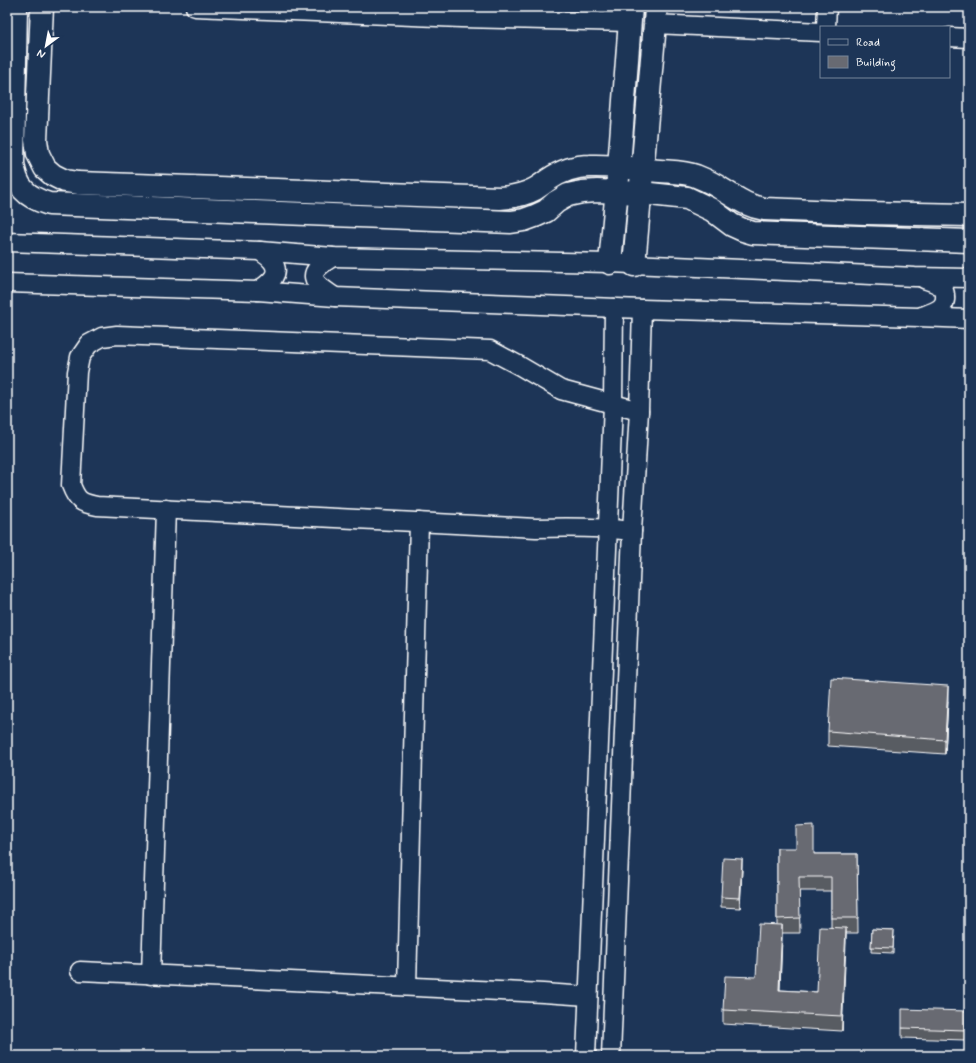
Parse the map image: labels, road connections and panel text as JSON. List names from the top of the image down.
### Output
{
  "legend": ["Road", "Building"],
  "north": "bottom left"
}
